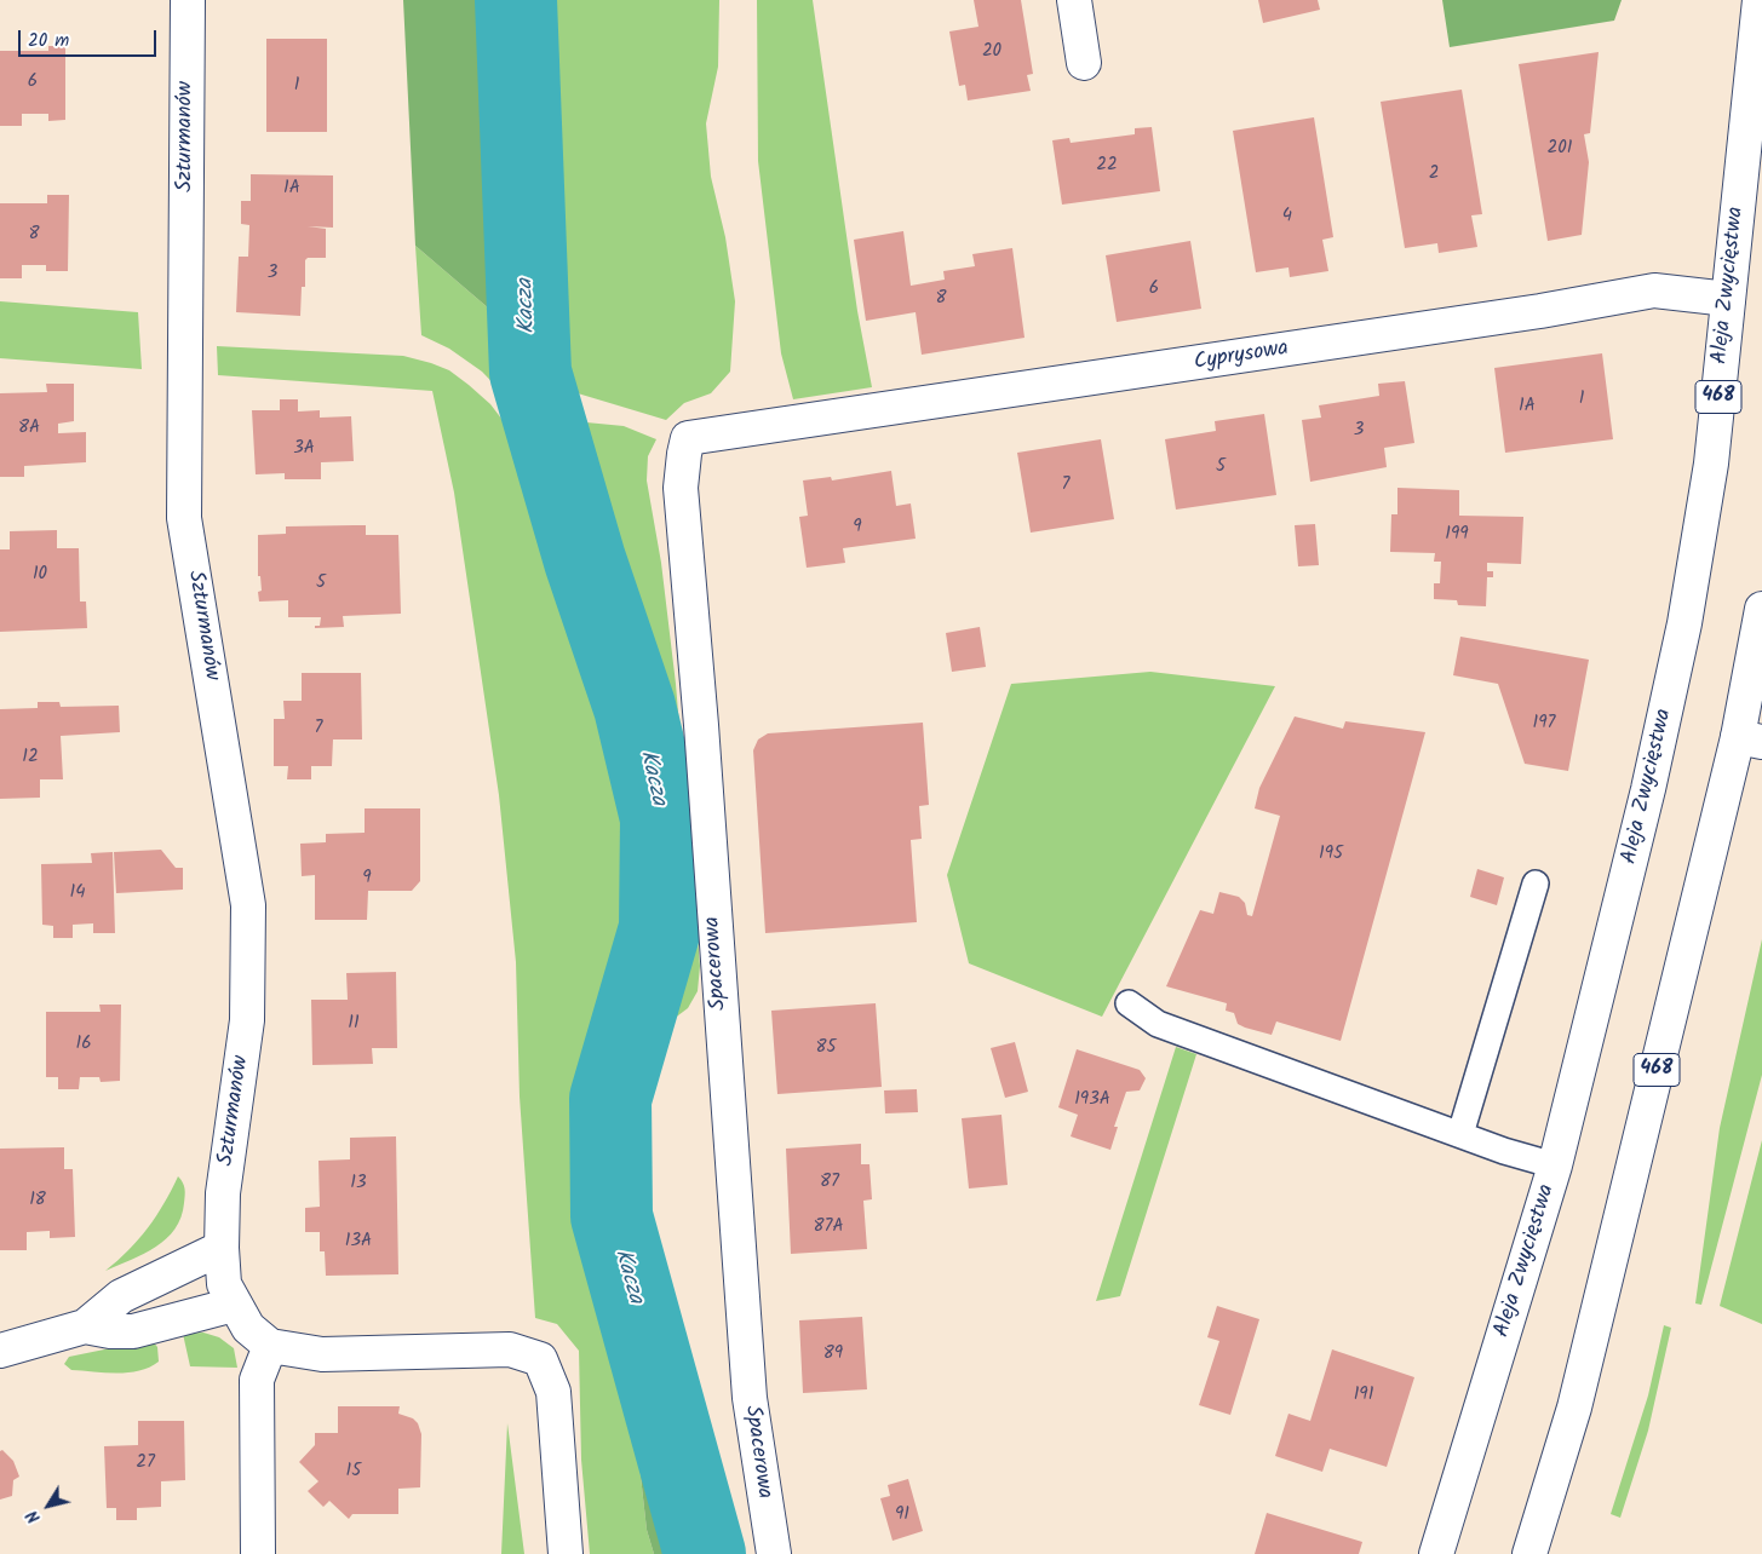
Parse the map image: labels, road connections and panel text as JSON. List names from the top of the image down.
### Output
{
  "streets": {
    "street": [
      "Szturmanów",
      "Aleja Zwycięstwa",
      "Cyprysowa",
      "468",
      "Spacerowa"
    ]
  },
  "crossings": [
    ["Aleja Zwycięstwa", "Cyprysowa"],
    ["Cyprysowa", "Spacerowa"]
  ],
  "water": ["Kacza"],
  "house_numbers": [
    "20",
    "6",
    "1",
    "201",
    "22",
    "2",
    "1A",
    "4",
    "8",
    "3",
    "6",
    "8",
    "1",
    "1A",
    "8A",
    "3",
    "3A",
    "5",
    "7",
    "9",
    "199",
    "10",
    "5",
    "197",
    "7",
    "12",
    "195",
    "9",
    "14",
    "11",
    "16",
    "85",
    "193A",
    "87",
    "13",
    "18",
    "87A",
    "13A",
    "89",
    "191",
    "27",
    "15",
    "91"
  ],
  "scale_bar": "20 m",
  "north": "bottom left"
}
